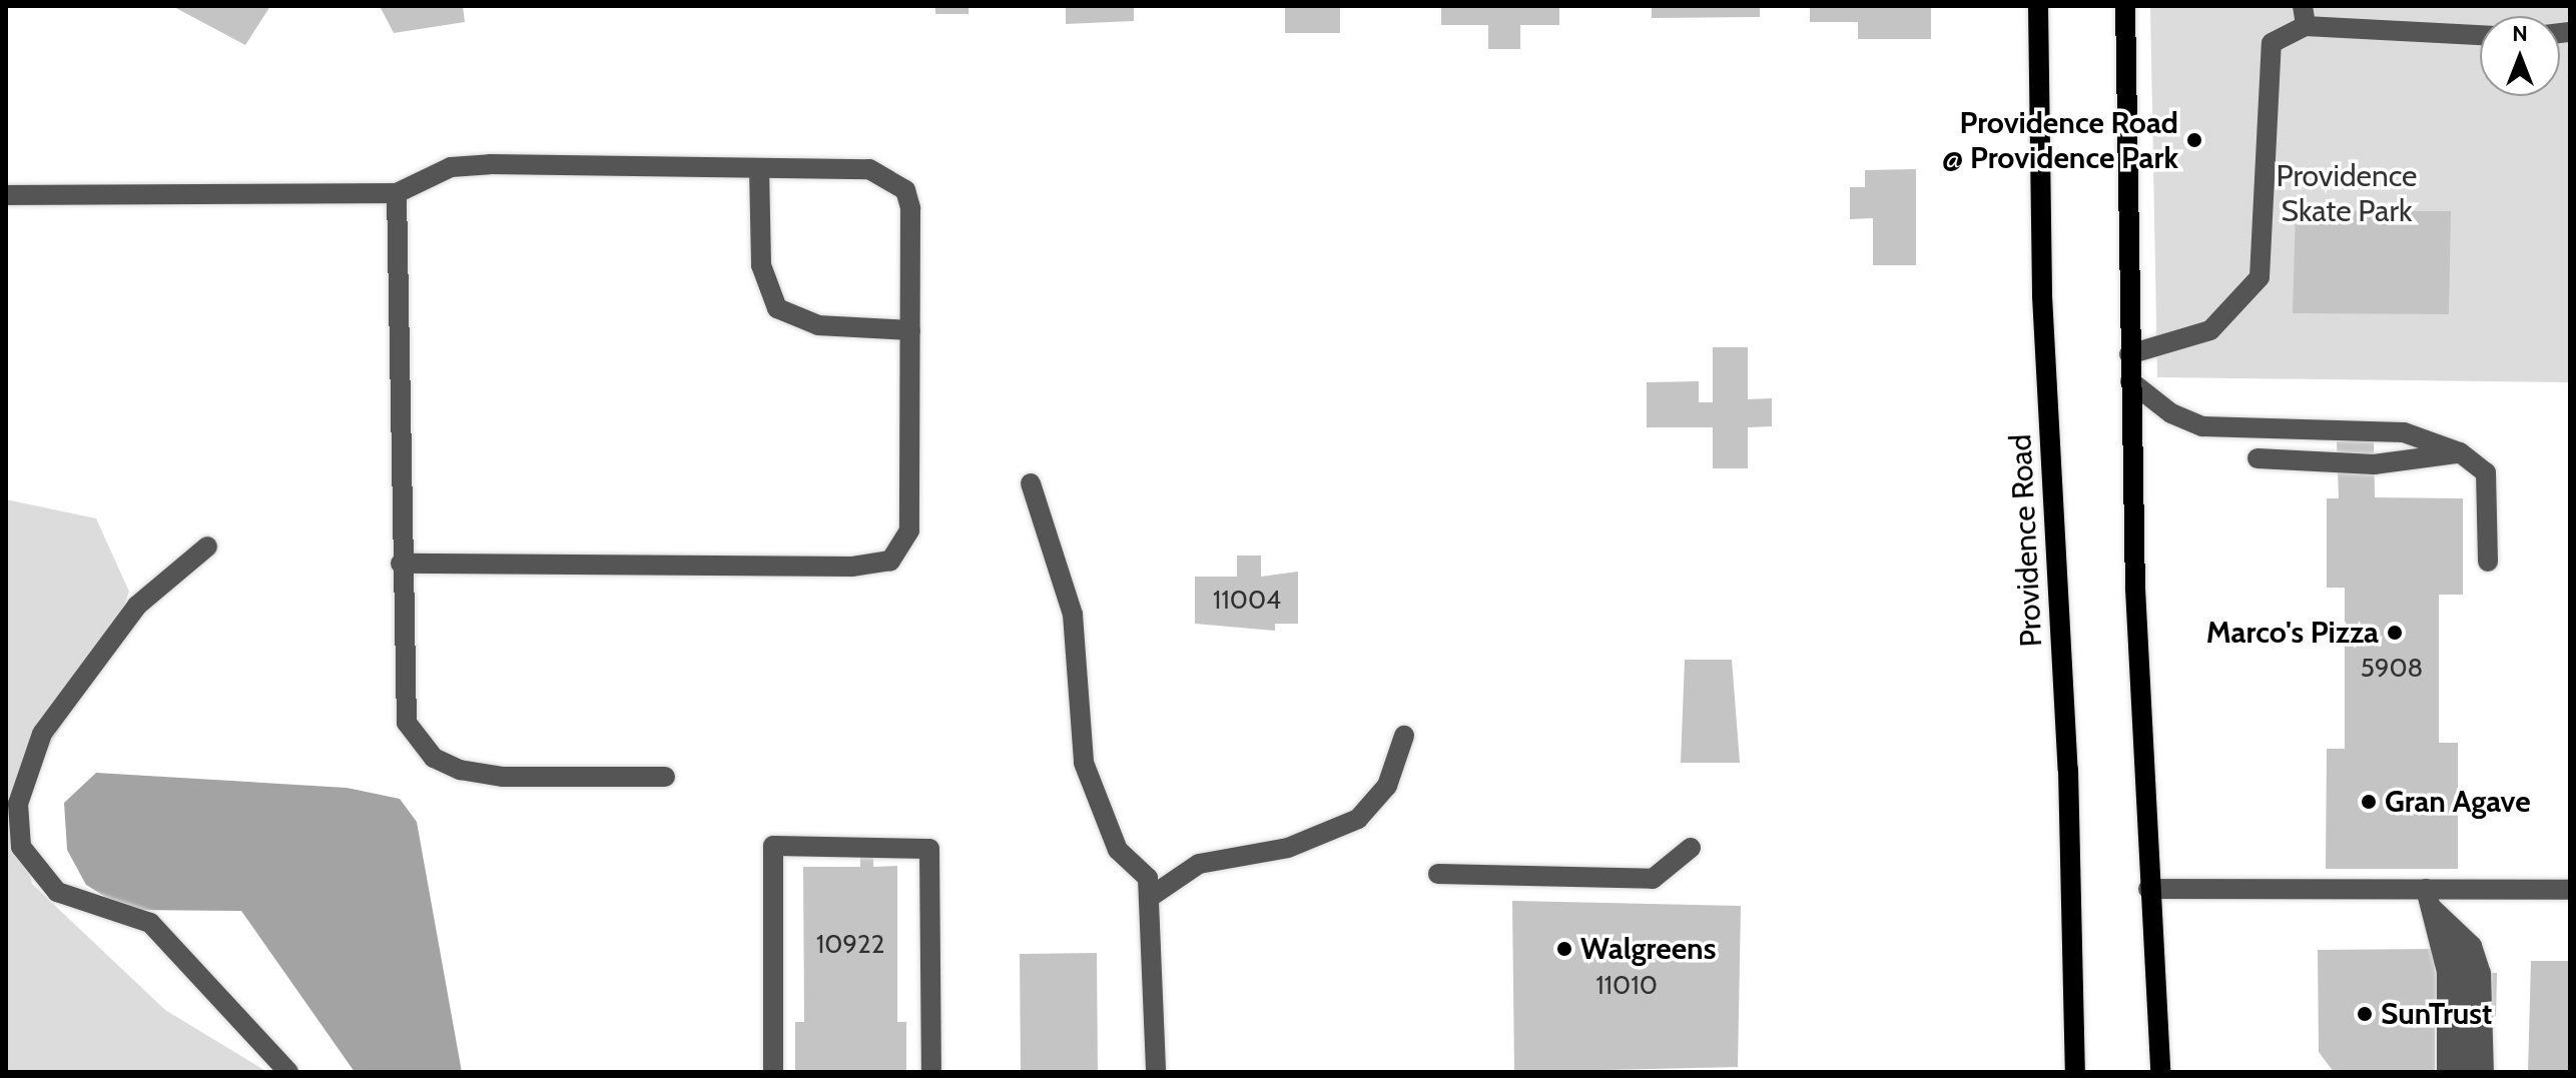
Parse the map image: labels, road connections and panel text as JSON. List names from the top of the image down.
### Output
{
  "streets": {
    "main road": ["Providence Road"]
  },
  "parks": ["Providence Skate Park"],
  "places": [
    "Providence Road @ Providence Park",
    "Marco's Pizza",
    "Gran Agave",
    "Walgreens",
    "SunTrust"
  ],
  "house_numbers": [
    "11004",
    "5908",
    "10922",
    "11010"
  ],
  "north": "top"
}
